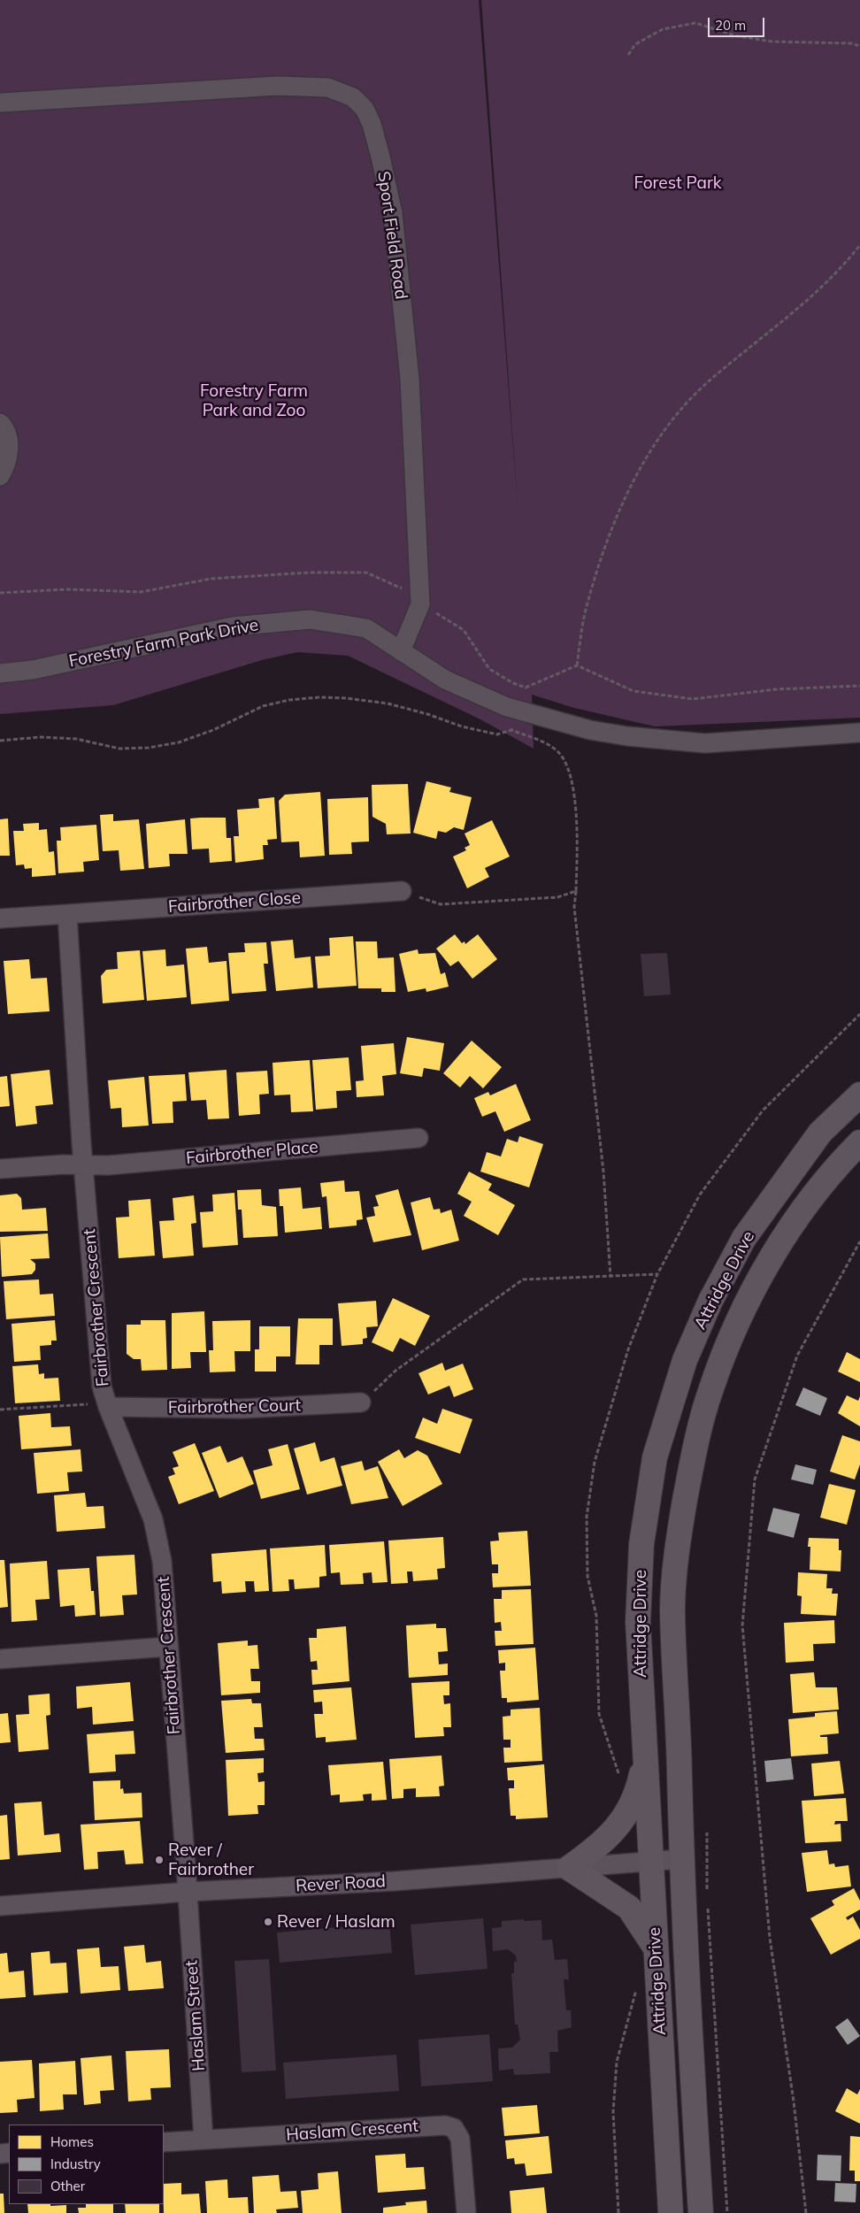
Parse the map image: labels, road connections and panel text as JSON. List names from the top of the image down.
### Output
{
  "streets": {
    "main road": ["Attridge Drive"],
    "street": [
      "Sport Field Road",
      "Forestry Farm Park Drive",
      "Fairbrother Close",
      "Fairbrother Place",
      "Fairbrother Crescent",
      "Fairbrother Court",
      "Rever Road",
      "Haslam Street",
      "Haslam Crescent"
    ]
  },
  "crossings": [
    ["Sport Field Road", "Forestry Farm Park Drive"],
    ["Fairbrother Close", "Fairbrother Crescent"],
    ["Fairbrother Place", "Fairbrother Crescent"],
    ["Attridge Drive", "Rever Road"],
    ["Fairbrother Crescent", "Fairbrother Court"],
    ["Fairbrother Crescent", "Rever Road"],
    ["Fairbrother Crescent", "Haslam Street"],
    ["Rever Road", "Haslam Street"],
    ["Haslam Street", "Haslam Crescent"]
  ],
  "parks": ["Forest Park", "Forestry Farm Park and Zoo"],
  "places": ["Rever / Fairbrother", "Rever / Haslam"],
  "legend": ["Homes", "Industry", "Other"],
  "scale_bar": "20 m"
}
